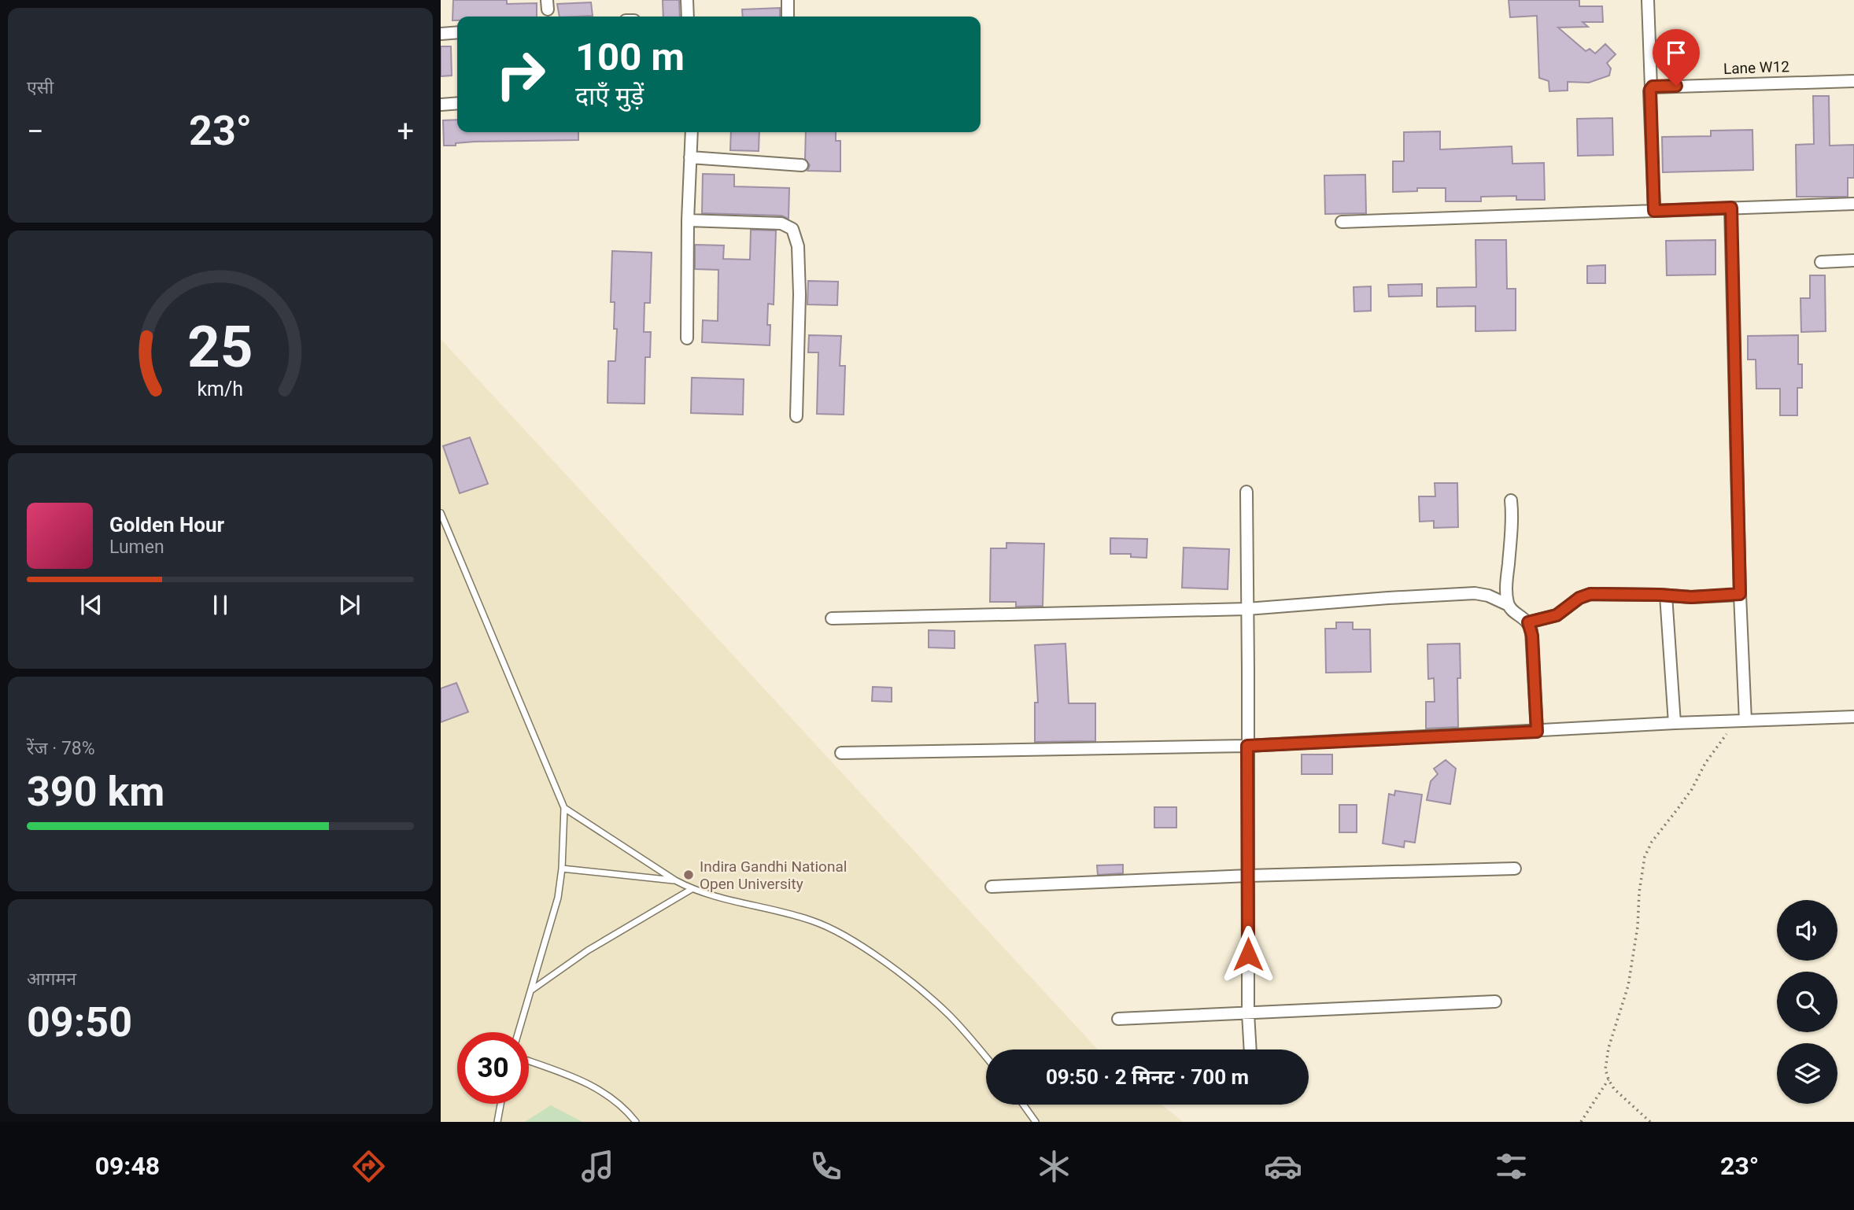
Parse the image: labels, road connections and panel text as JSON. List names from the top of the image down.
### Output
{
  "streets": {
    "street": ["Lane W12"]
  },
  "places": ["Indira Gandhi National Open University"],
  "page": {
    "tile": [
      "एसी",
      ["रेंज · 78%", "390 km"],
      ["आगमन", "09:50"]
    ],
    "turn": ["100 m", "दाएँ मुड़ें"],
    "heat": ["−", "23°", "+"],
    "song": ["Golden Hour", "Lumen"],
    "limit": "30",
    "trip": "09:50 · 2 मिनट · 700 m",
    "tabs": ["09:48", "23°"],
    "gauge": ["25", "km/h"]
  }
}
